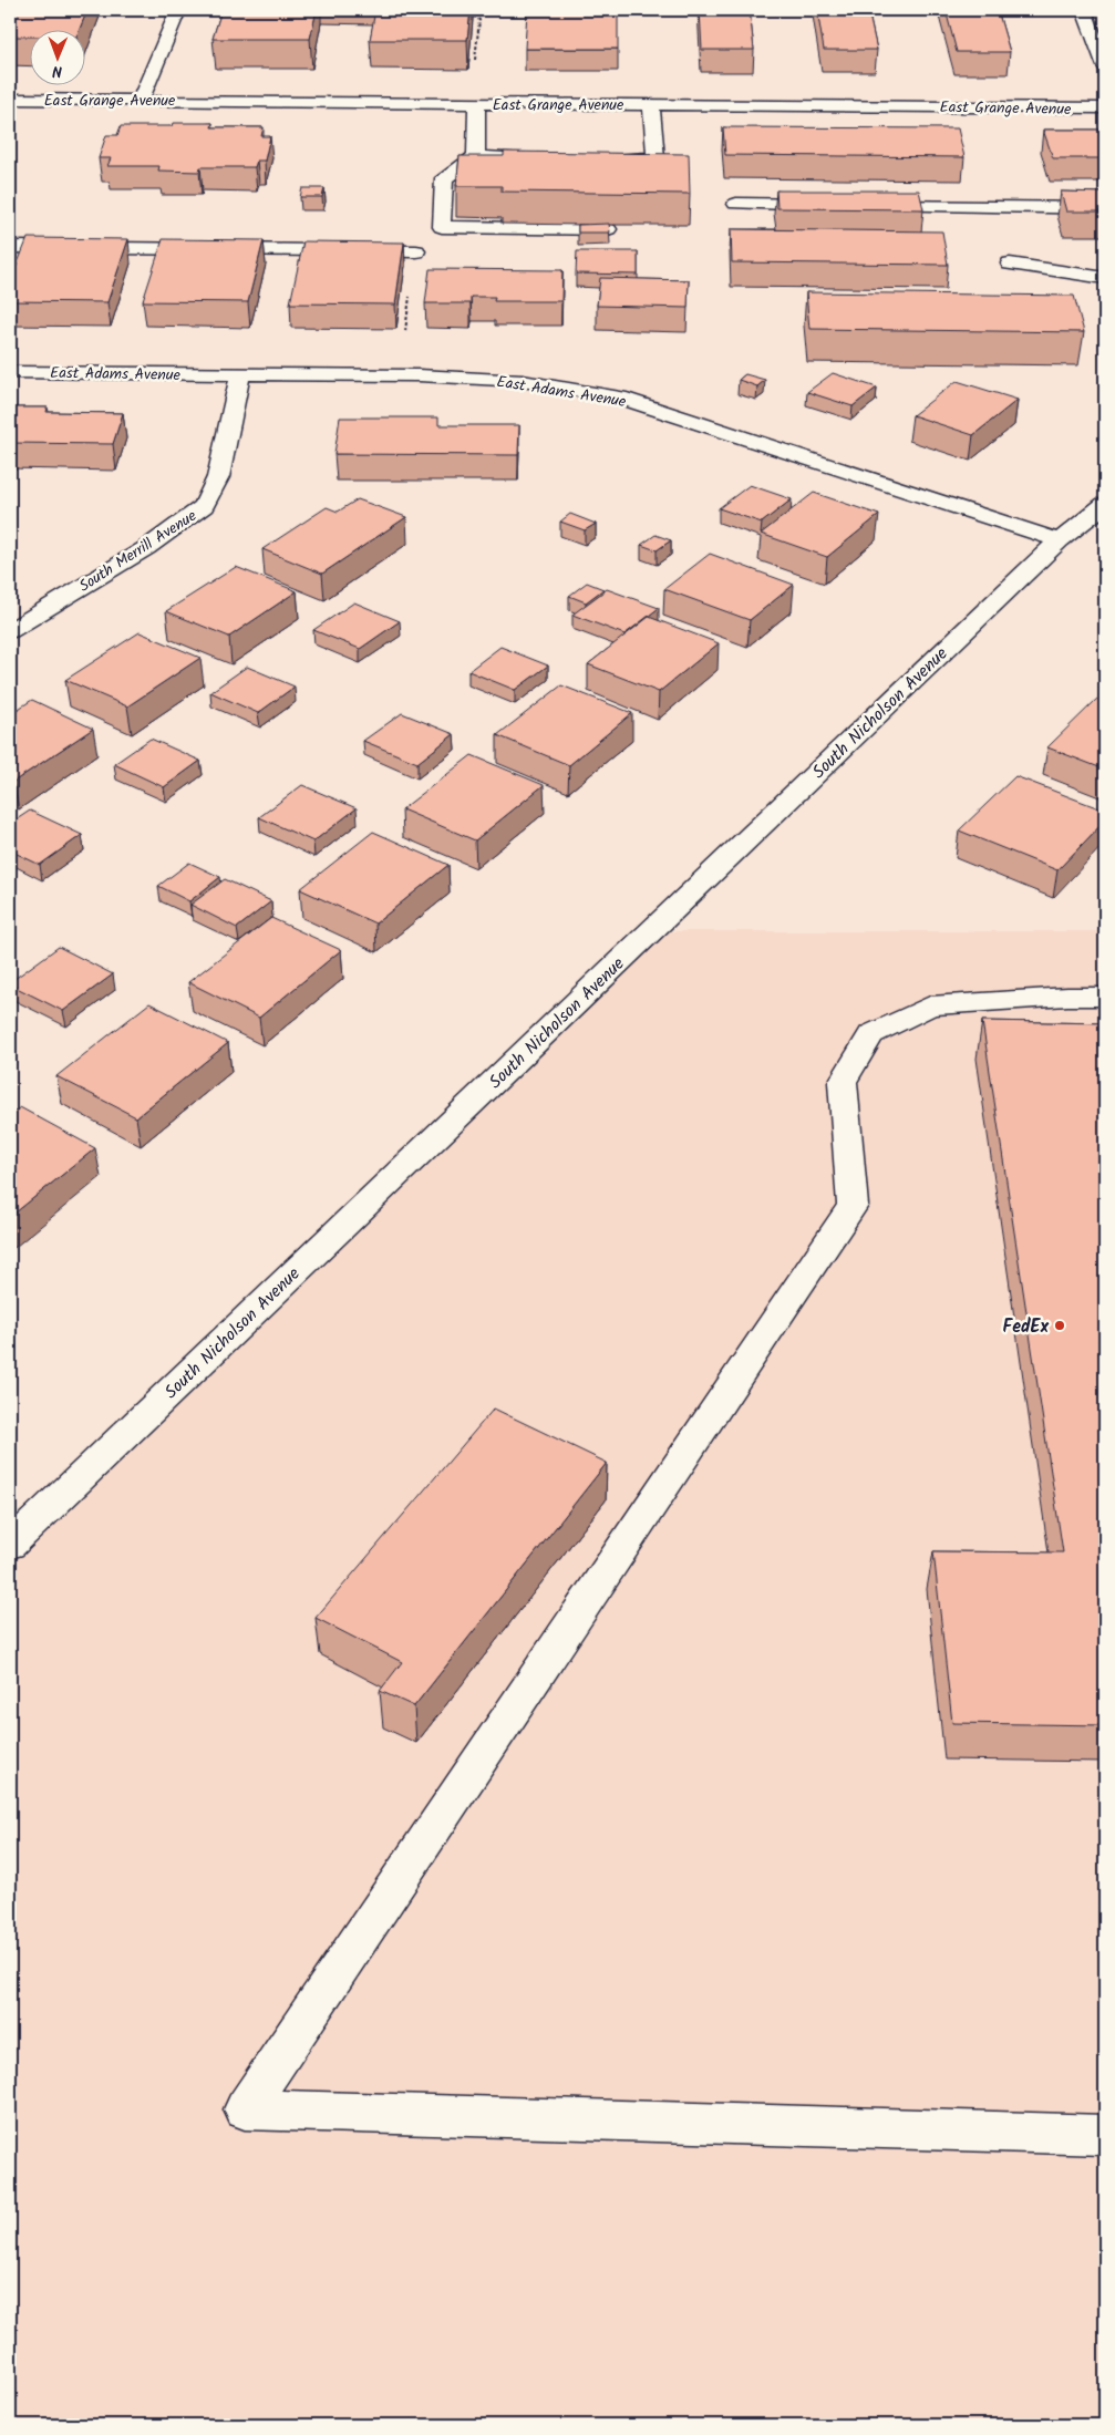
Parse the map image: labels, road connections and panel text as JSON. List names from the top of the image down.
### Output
{
  "streets": {
    "street": [
      "East Grange Avenue",
      "East Adams Avenue",
      "South Merrill Avenue",
      "South Nicholson Avenue"
    ]
  },
  "crossings": [
    ["East Adams Avenue", "South Merrill Avenue"],
    ["East Adams Avenue", "South Nicholson Avenue"]
  ],
  "places": ["FedEx"],
  "north": "bottom"
}
